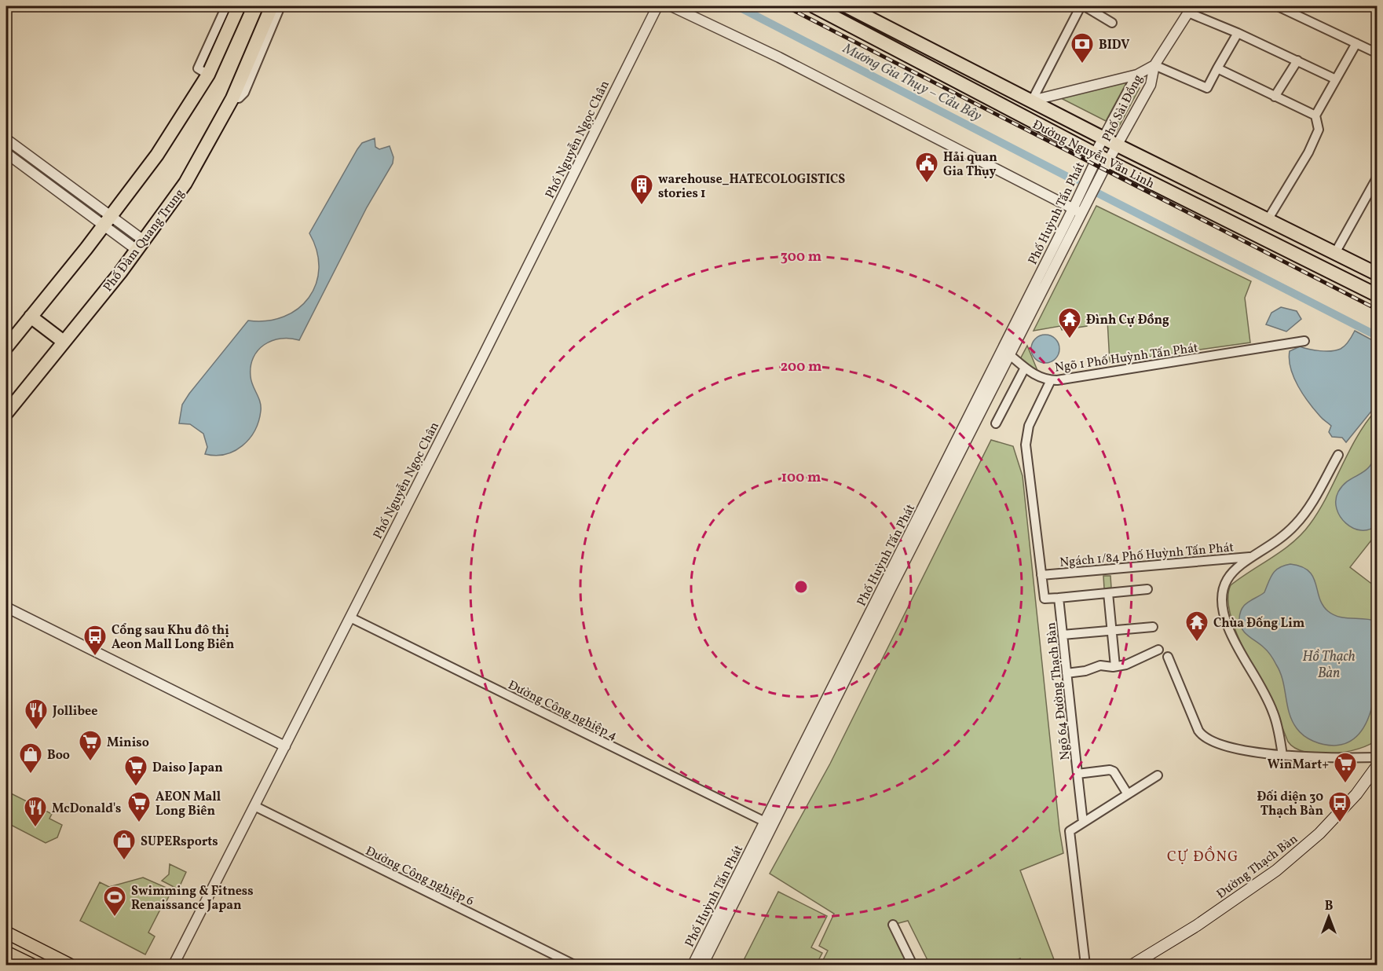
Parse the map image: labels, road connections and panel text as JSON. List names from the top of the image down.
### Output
{
  "streets": {
    "highway": ["Đường Nguyễn Văn Linh", "Phố Đàm Quang Trung"],
    "main road": ["Đường Thạch Bàn"],
    "street": [
      "Phố Sài Đồng",
      "Phố Nguyễn Ngọc Chân",
      "Phố Huỳnh Tấn Phát",
      "Ngõ 1 Phố Huỳnh Tấn Phát",
      "Ngách 1/84 Phố Huỳnh Tấn Phát",
      "Ngõ 64 Đường Thạch Bàn",
      "Đường Công nghiệp 4",
      "Đường Công nghiệp 6"
    ]
  },
  "crossings": [
    ["Phố Sài Đồng", "Đường Nguyễn Văn Linh"],
    ["Phố Sài Đồng", "Phố Huỳnh Tấn Phát"],
    ["Phố Nguyễn Ngọc Chân", "Đường Công nghiệp 4"],
    ["Phố Nguyễn Ngọc Chân", "Đường Công nghiệp 6"],
    ["Đường Nguyễn Văn Linh", "Phố Huỳnh Tấn Phát"],
    ["Phố Huỳnh Tấn Phát", "Ngõ 1 Phố Huỳnh Tấn Phát"],
    ["Phố Huỳnh Tấn Phát", "Đường Công nghiệp 4"]
  ],
  "districts": ["CỰ ĐỒNG"],
  "water": ["Mương Gia Thụy – Cầu Bây", "Hồ Thạch Bàn"],
  "places": {
    "bank": ["BIDV"],
    "public building": ["Hải quan Gia Thụy"],
    "building": ["warehouse_HATECOLOGISTICS stories 1"],
    "temple": ["Đình Cự Đồng", "Chùa Đống Lim"],
    "bus stop": ["Cổng sau Khu đô thị Aeon Mall Long Biên", "Đối diện 30 Thạch Bàn"],
    "restaurant": ["Jollibee", "McDonald's"],
    "supermarket": [
      "Miniso",
      "WinMart+",
      "Daiso Japan",
      "AEON Mall Long Biên"
    ],
    "shop": ["Boo", "SUPERsports"],
    "sports": ["Swimming & Fitness Renaissance Japan"]
  },
  "north": "top",
  "rings": ["300 m", "200 m", "100 m"]
}
